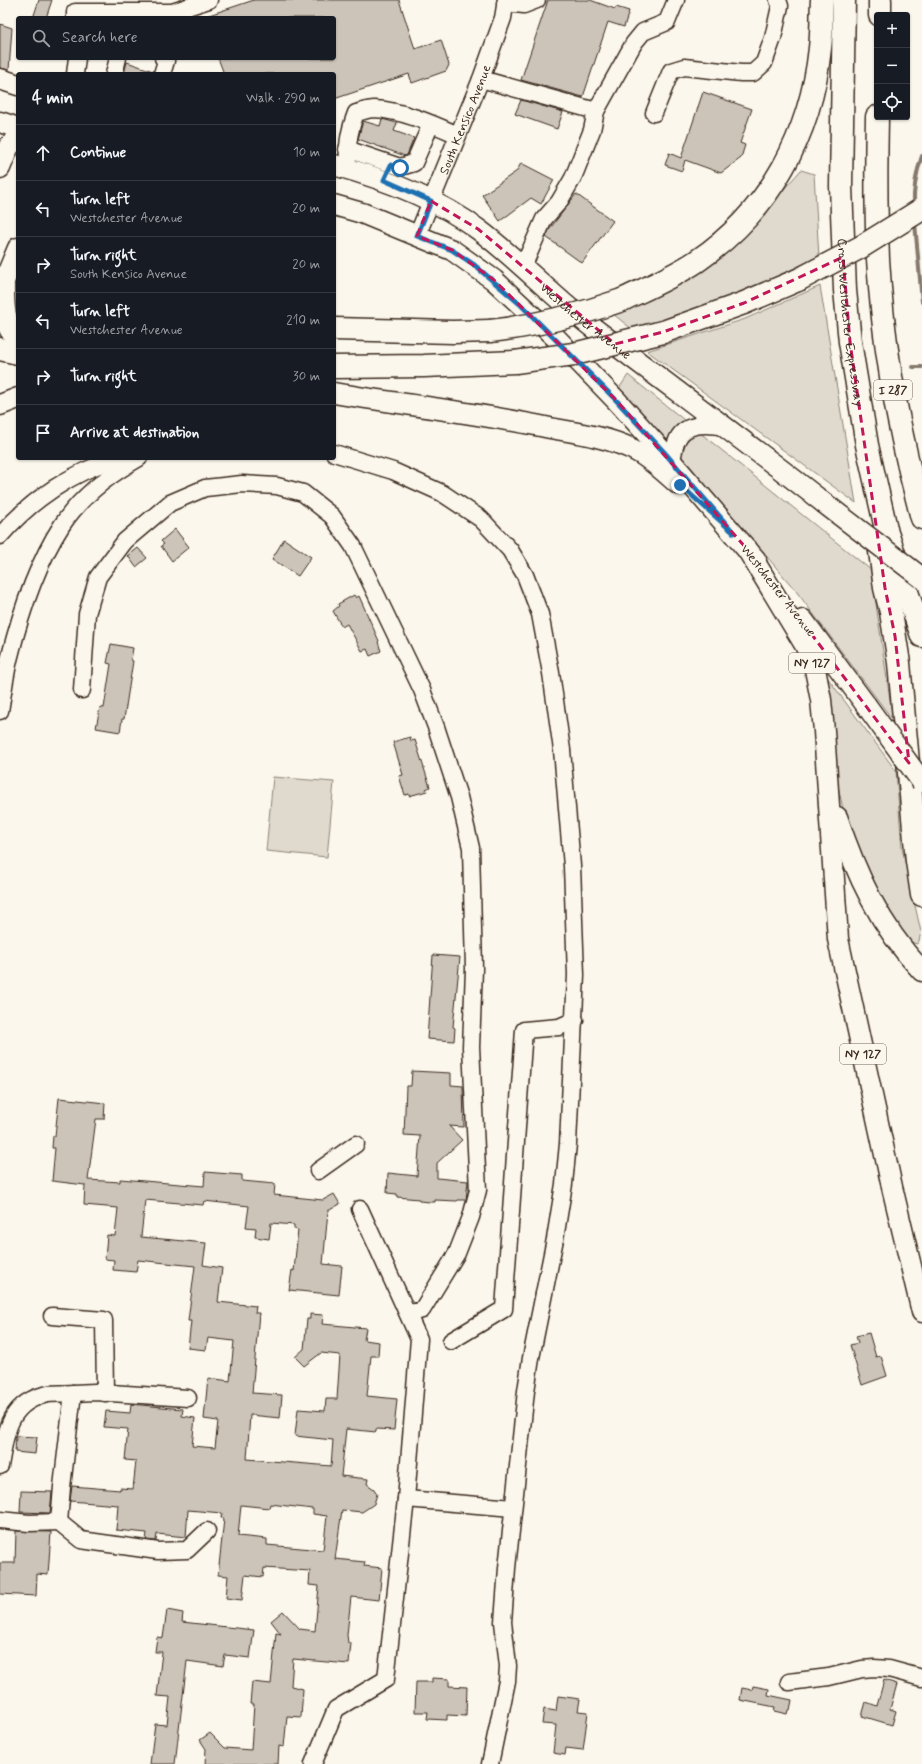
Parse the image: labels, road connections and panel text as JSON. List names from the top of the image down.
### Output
{
  "streets": {
    "highway": ["Cross Westchester Expressway", "I 287"],
    "main road": ["Westchester Avenue", "NY 127"],
    "street": ["South Kensico Avenue"]
  },
  "crossings": [
    ["South Kensico Avenue", "Westchester Avenue"],
    ["Westchester Avenue", "NY 127"]
  ],
  "page": {
    "map_buttons": ["+", "−"],
    "search": "Search here",
    "heading": ["4 min", "Walk · 290 m"],
    "list": [
      ["Continue", "10 m"],
      ["Turn left", "Westchester Avenue", "20 m"],
      ["Turn right", "South Kensico Avenue", "20 m"],
      ["Turn left", "Westchester Avenue", "210 m"],
      ["Turn right", "30 m"],
      "Arrive at destination"
    ]
  }
}
